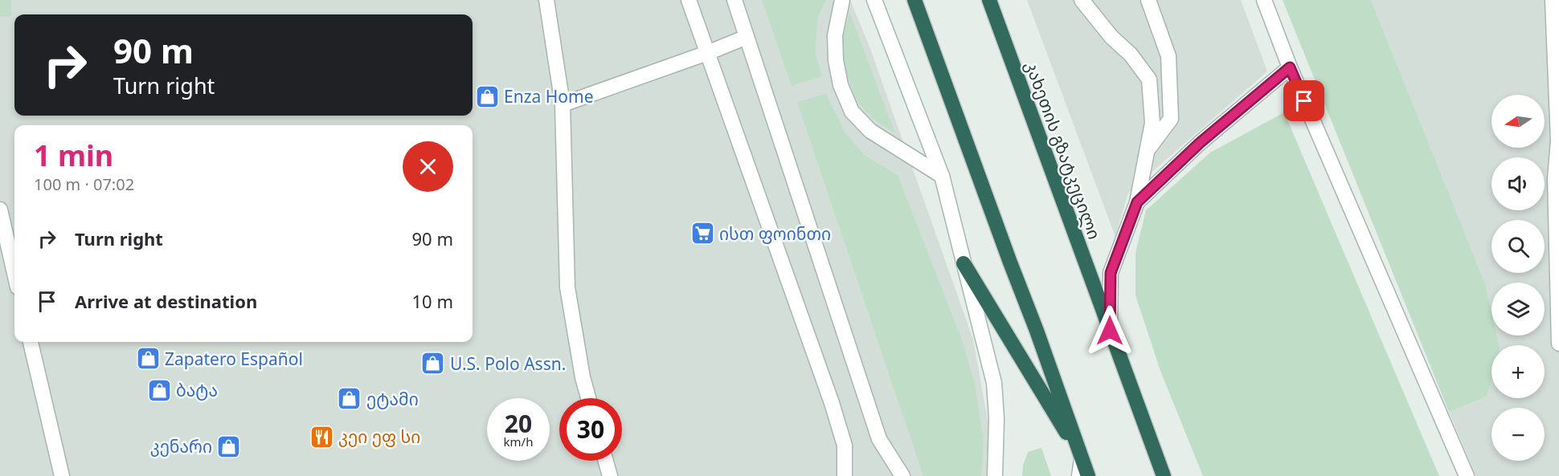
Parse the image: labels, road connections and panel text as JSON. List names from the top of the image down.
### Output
{
  "streets": {
    "highway": ["კახეთის გზატკეცილი"]
  },
  "places": {
    "shop": [
      "Enza Home",
      "Zapatero Español",
      "U.S. Polo Assn.",
      "ბატა",
      "ეტამი",
      "კენარი"
    ],
    "supermarket": ["ისთ ფოინთი"],
    "restaurant": ["კეი ეფ სი"]
  },
  "north": "left",
  "page": {
    "turn": ["90 m", "Turn right"],
    "map_buttons": ["+", "−"],
    "heading": ["1 min", "100 m · 07:02"],
    "list": [
      {
        "name": "Turn right",
        "value": "90 m"
      },
      {
        "name": "Arrive at destination",
        "value": "10 m"
      }
    ],
    "speed": "20 km/h",
    "limit": "30"
  }
}
